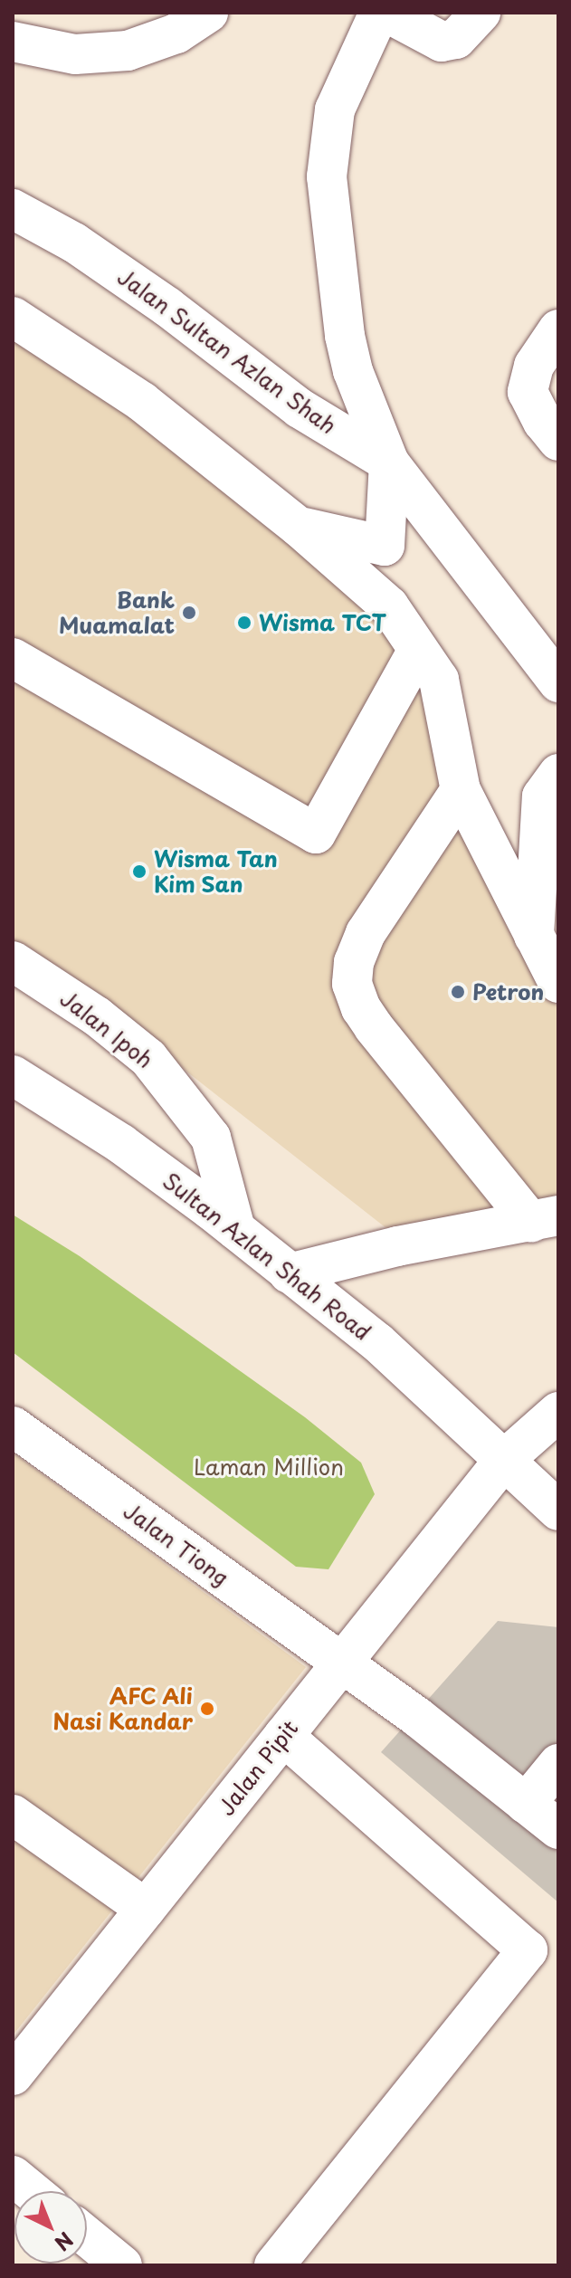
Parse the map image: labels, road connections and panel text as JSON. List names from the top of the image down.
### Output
{
  "streets": {
    "main road": [
      "Jalan Sultan Azlan Shah",
      "Jalan Ipoh",
      "Sultan Azlan Shah Road",
      "Jalan Tiong",
      "Jalan Pipit"
    ]
  },
  "crossings": [
    ["Jalan Ipoh", "Sultan Azlan Shah Road"],
    ["Sultan Azlan Shah Road", "Jalan Pipit"],
    ["Jalan Tiong", "Jalan Pipit"]
  ],
  "parks": ["Laman Million"],
  "places": [
    "Bank Muamalat",
    "Wisma TCT",
    "Wisma Tan Kim San",
    "Petron",
    "AFC Ali Nasi Kandar"
  ],
  "north": "bottom right"
}
